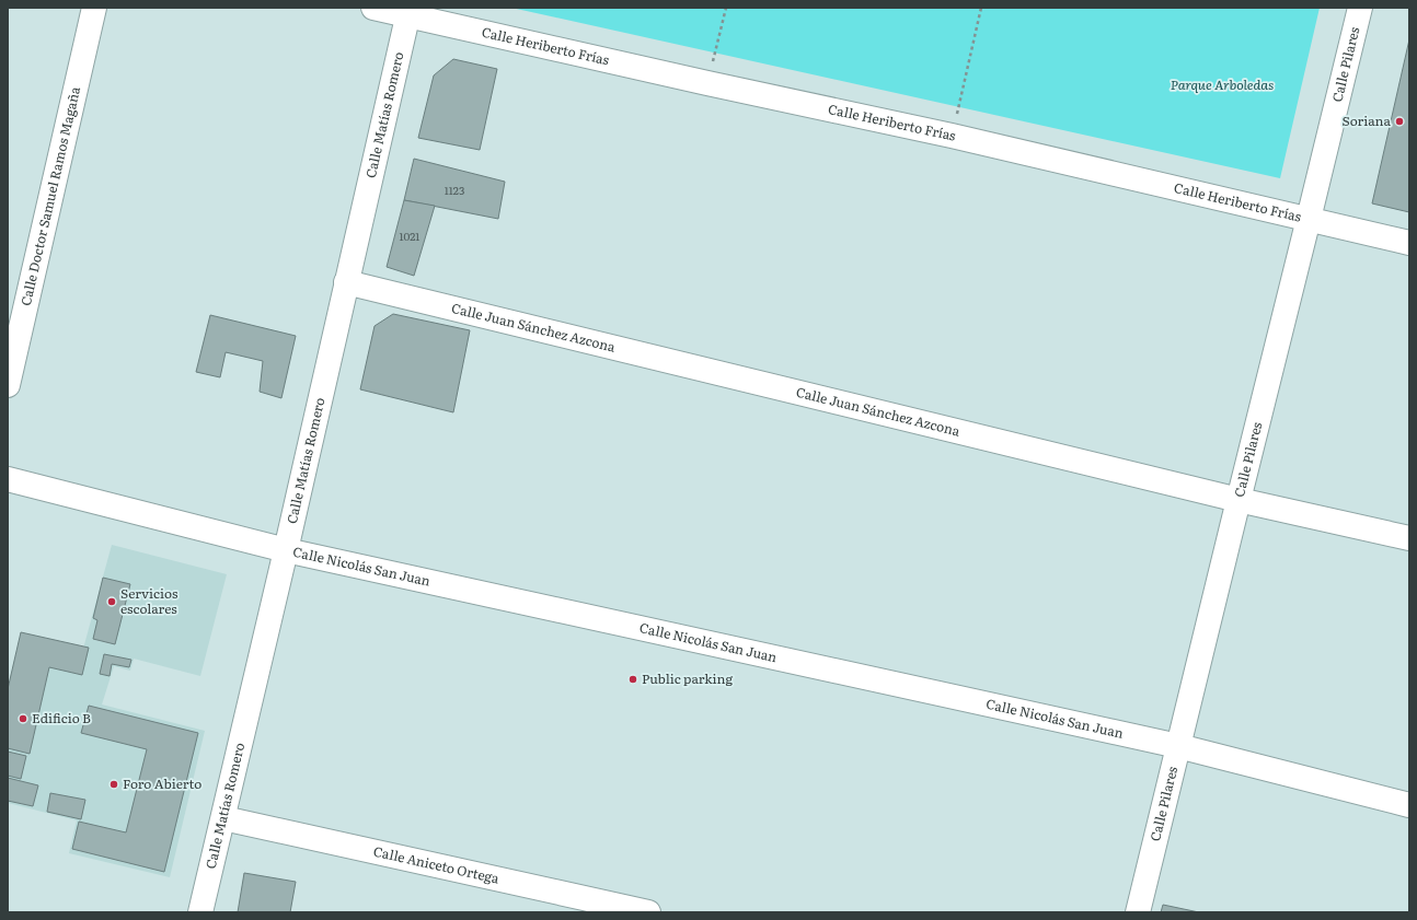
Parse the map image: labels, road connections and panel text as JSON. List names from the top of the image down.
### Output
{
  "streets": {
    "street": [
      "Calle Heriberto Frías",
      "Calle Pilares",
      "Calle Matías Romero",
      "Calle Doctor Samuel Ramos Magaña",
      "Calle Juan Sánchez Azcona",
      "Calle Nicolás San Juan",
      "Calle Aniceto Ortega"
    ]
  },
  "crossings": [
    ["Calle Heriberto Frías", "Calle Pilares"],
    ["Calle Heriberto Frías", "Calle Matías Romero"],
    ["Calle Pilares", "Calle Juan Sánchez Azcona"],
    ["Calle Pilares", "Calle Nicolás San Juan"],
    ["Calle Matías Romero", "Calle Juan Sánchez Azcona"],
    ["Calle Matías Romero", "Calle Nicolás San Juan"],
    ["Calle Matías Romero", "Calle Aniceto Ortega"]
  ],
  "parks": ["Parque Arboledas"],
  "places": [
    "Soriana",
    "Servicios escolares",
    "Public parking",
    "Edificio B",
    "Foro Abierto"
  ],
  "house_numbers": ["1123", "1021"]
}
